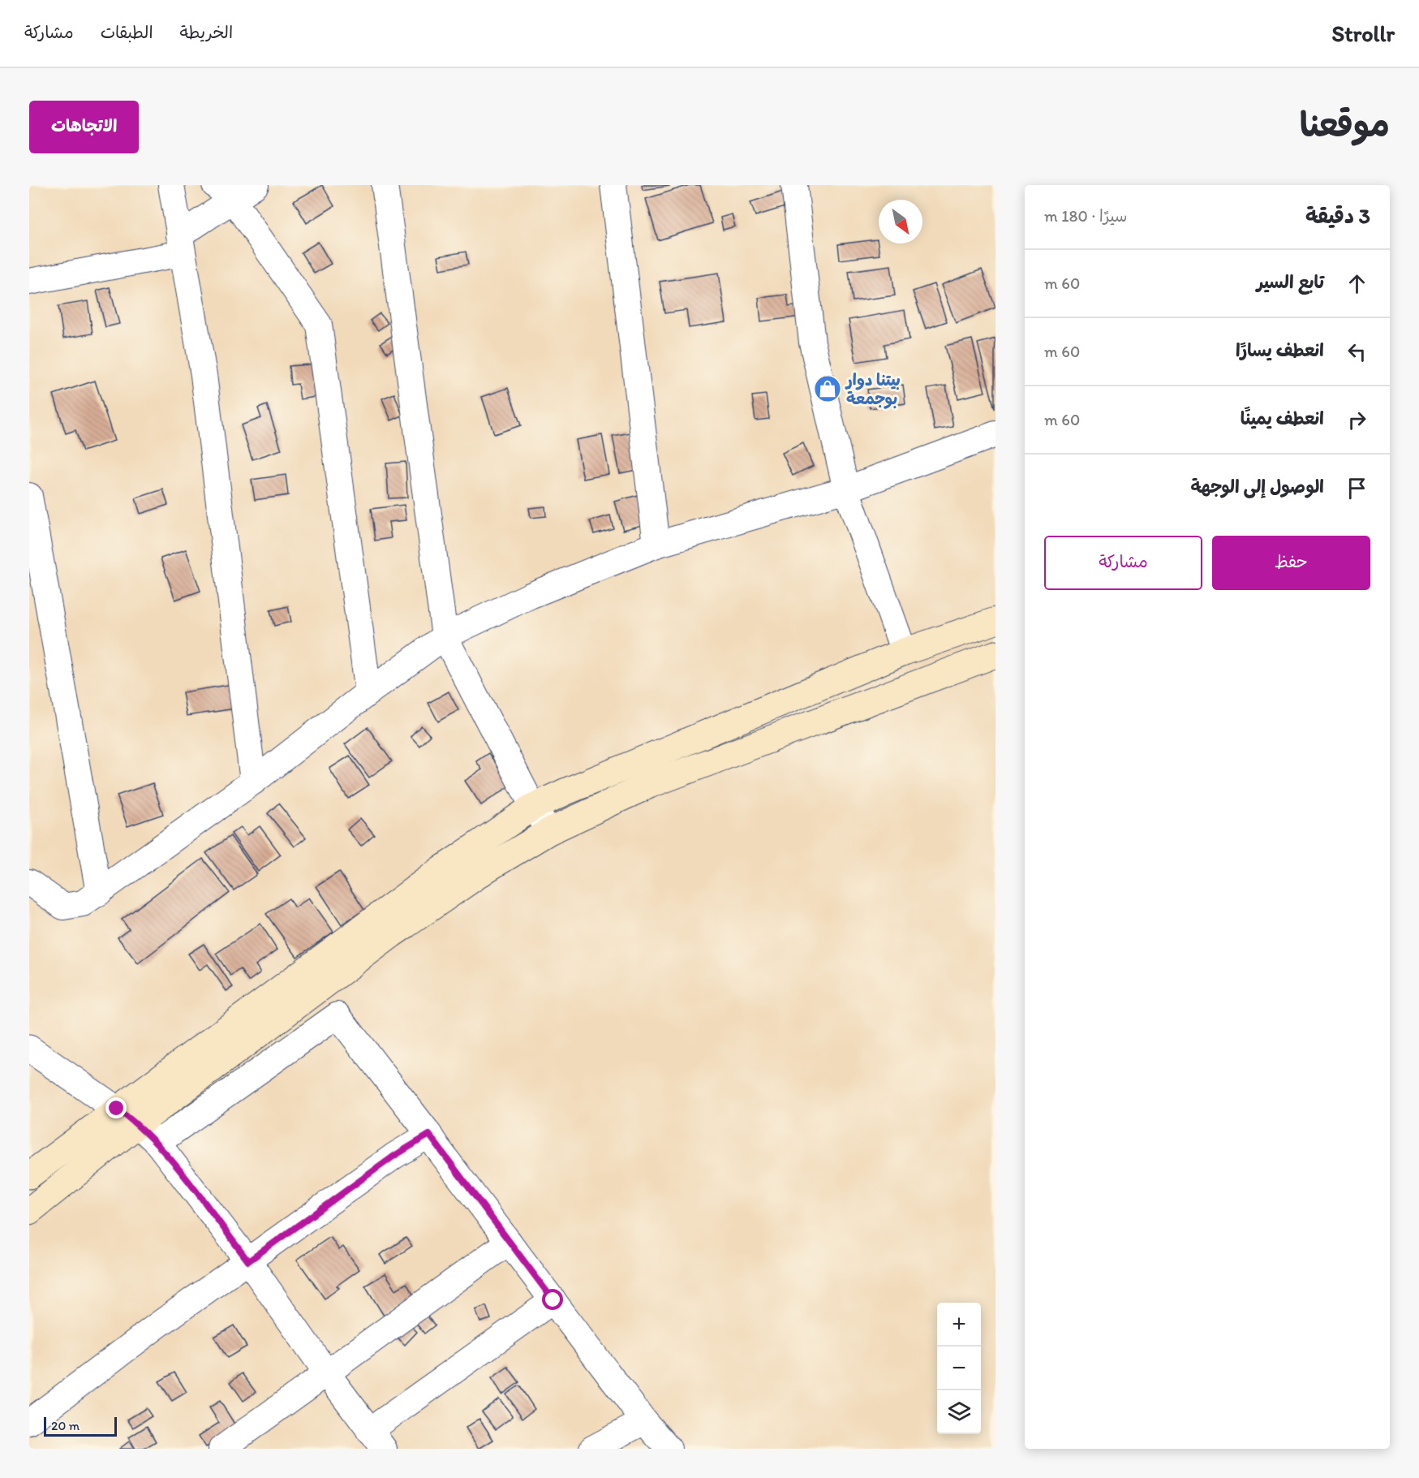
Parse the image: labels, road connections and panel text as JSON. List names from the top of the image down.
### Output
{
  "places": {
    "shop": ["بيتنا دوار بوجمعة"]
  },
  "scale_bar": "20 m",
  "north": "bottom right",
  "page": {
    "header": "Strollr",
    "nav": ["الخريطة", "الطبقات", "مشاركة"],
    "title": "موقعنا",
    "buttons": [
      "الاتجاهات",
      ["حفظ", "مشاركة"]
    ],
    "heading": ["3 دقيقة", "سيرًا · 180 m"],
    "list": [
      ["تابع السير", "60 m"],
      ["انعطف يسارًا", "60 m"],
      ["انعطف يمينًا", "60 m"],
      "الوصول إلى الوجهة"
    ],
    "map_buttons": ["+", "−"],
    "scale": "20 m"
  }
}
